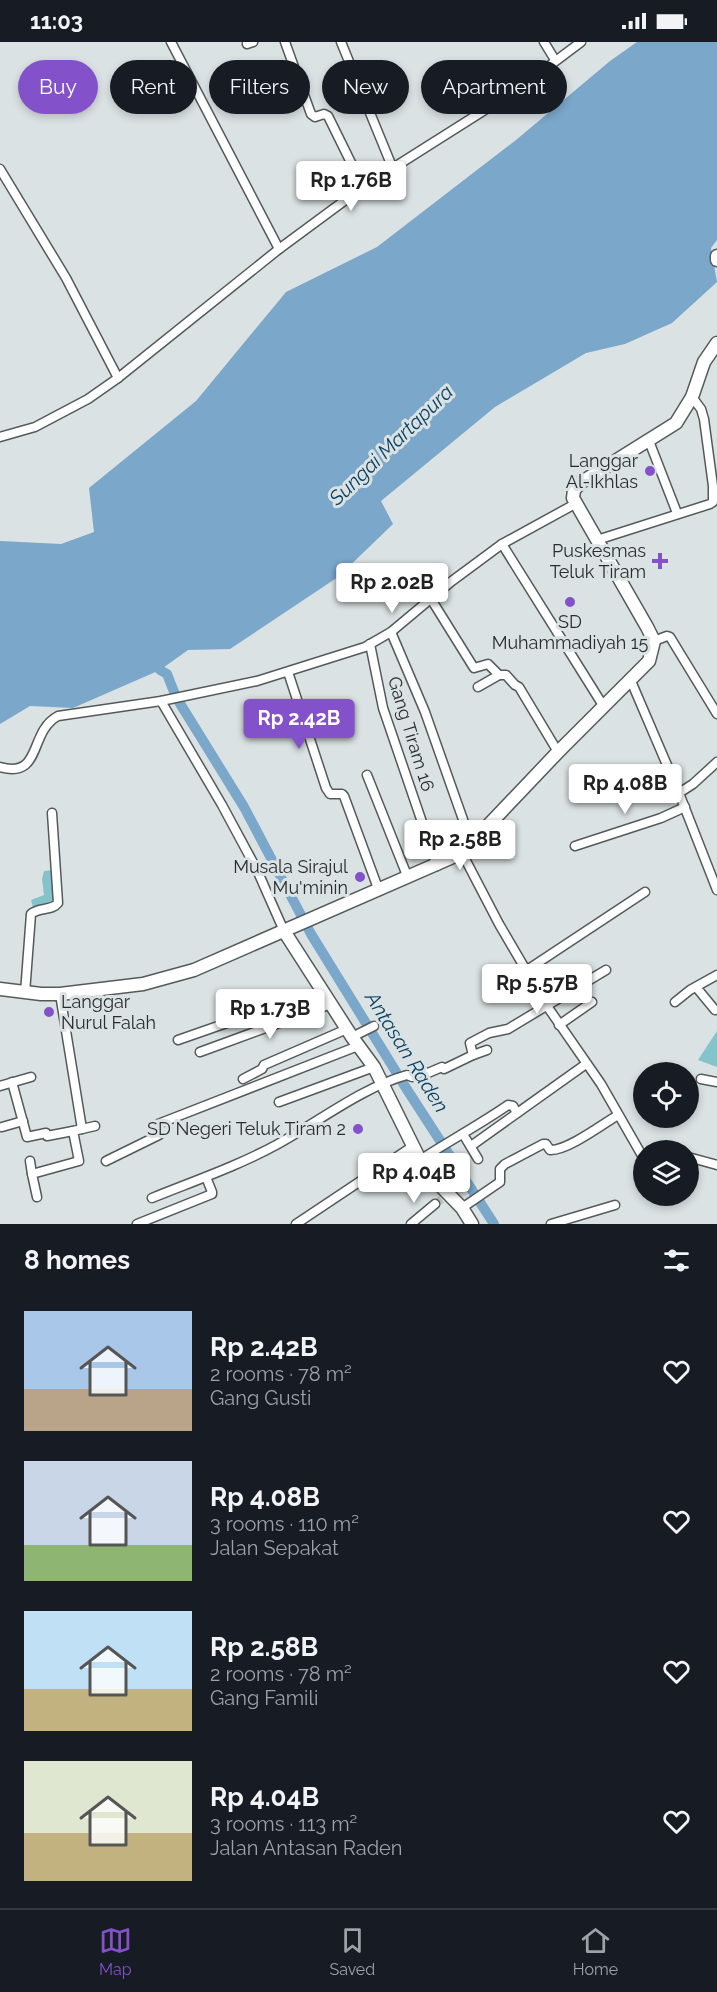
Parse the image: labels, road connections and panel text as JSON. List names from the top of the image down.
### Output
{
  "streets": {
    "street": ["Gang Tiram 16"]
  },
  "water": ["Sungai Martapura", "Antasan Raden"],
  "places": {
    "other": [
      "Langgar Al-Ikhlas",
      "SD Muhammadiyah 15",
      "Musala Sirajul Mu'minin",
      "Langgar Nurul Falah",
      "SD Negeri Teluk Tiram 2"
    ],
    "health": ["Puskesmas Teluk Tiram"]
  },
  "page": {
    "status": "11:03",
    "chip": [
      "Buy",
      "Rent",
      "Filters",
      "New",
      "Apartment"
    ],
    "price": [
      "Rp 1.76B",
      "Rp 2.02B",
      "Rp 2.42B",
      "Rp 4.08B",
      "Rp 2.58B",
      "Rp 5.57B",
      "Rp 1.73B",
      "Rp 4.04B"
    ],
    "heading": "8 homes",
    "list": [
      {
        "name": "Rp 2.42B",
        "note": "2 rooms · 78 m² · Gang Gusti"
      },
      {
        "name": "Rp 4.08B",
        "note": "3 rooms · 110 m² · Jalan Sepakat"
      },
      {
        "name": "Rp 2.58B",
        "note": "2 rooms · 78 m² · Gang Famili"
      },
      {
        "name": "Rp 4.04B",
        "note": "3 rooms · 113 m² · Jalan Antasan Raden"
      }
    ],
    "tabs": ["Map", "Saved", "Home"]
  }
}
